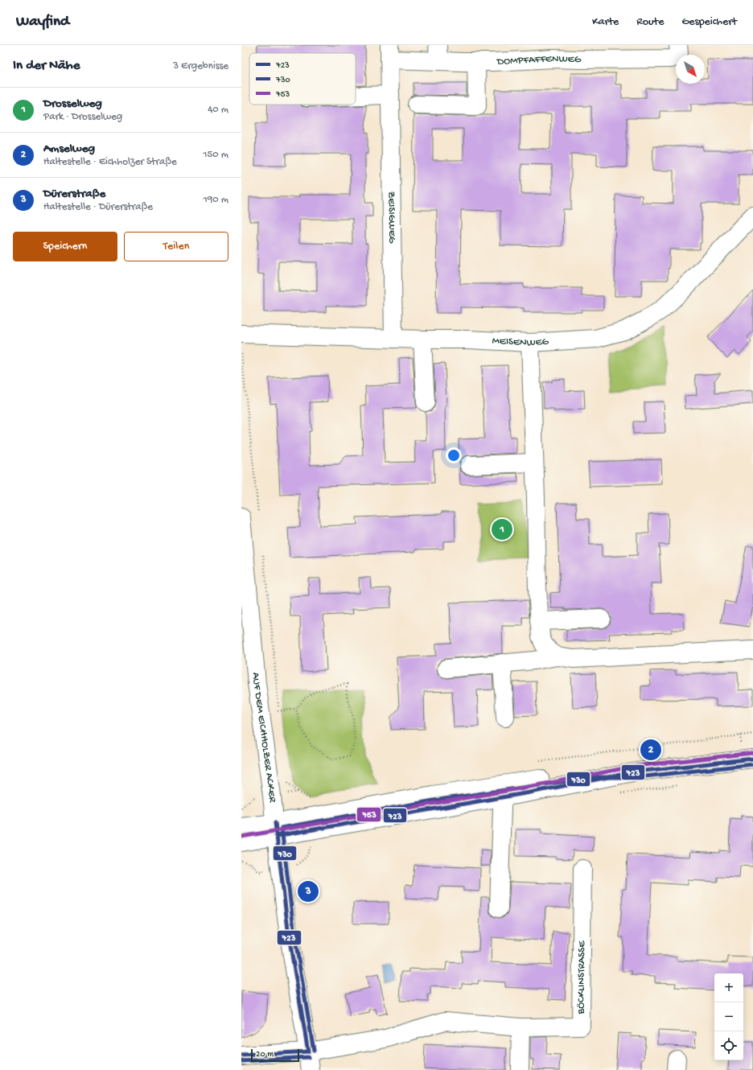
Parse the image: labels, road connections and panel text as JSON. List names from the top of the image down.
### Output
{
  "streets": {
    "street": [
      "DOMPFAFFENWEG",
      "ZEISIGWEG",
      "MEISENWEG",
      "AUF DEM EICHHOLZER ACKER",
      "BÖCKLINSTRASSE"
    ]
  },
  "crossings": [
    ["DOMPFAFFENWEG", "ZEISIGWEG"],
    ["ZEISIGWEG", "MEISENWEG"],
    ["AUF DEM EICHHOLZER ACKER", "BÖCKLINSTRASSE"]
  ],
  "lines": ["transit line 753", "transit line 723", "transit line 730"],
  "legend": ["723", "730", "753"],
  "scale_bar": "20 m",
  "north": "bottom right",
  "page": {
    "header": "Wayfind",
    "nav": ["Karte", "Route", "Gespeichert"],
    "heading": ["In der Nähe", "3 Ergebnisse"],
    "list": [
      {
        "mark": "1",
        "name": "Drosselweg",
        "note": "Park · Drosselweg",
        "value": "40 m"
      },
      {
        "mark": "2",
        "name": "Amselweg",
        "note": "Haltestelle · Eichholzer Straße",
        "value": "150 m"
      },
      {
        "mark": "3",
        "name": "Dürerstraße",
        "note": "Haltestelle · Dürerstraße",
        "value": "190 m"
      }
    ],
    "buttons": ["Speichern", "Teilen"],
    "pins": ["1", "2", "3"],
    "map_buttons": ["+", "−"],
    "scale": "20 m"
  }
}
